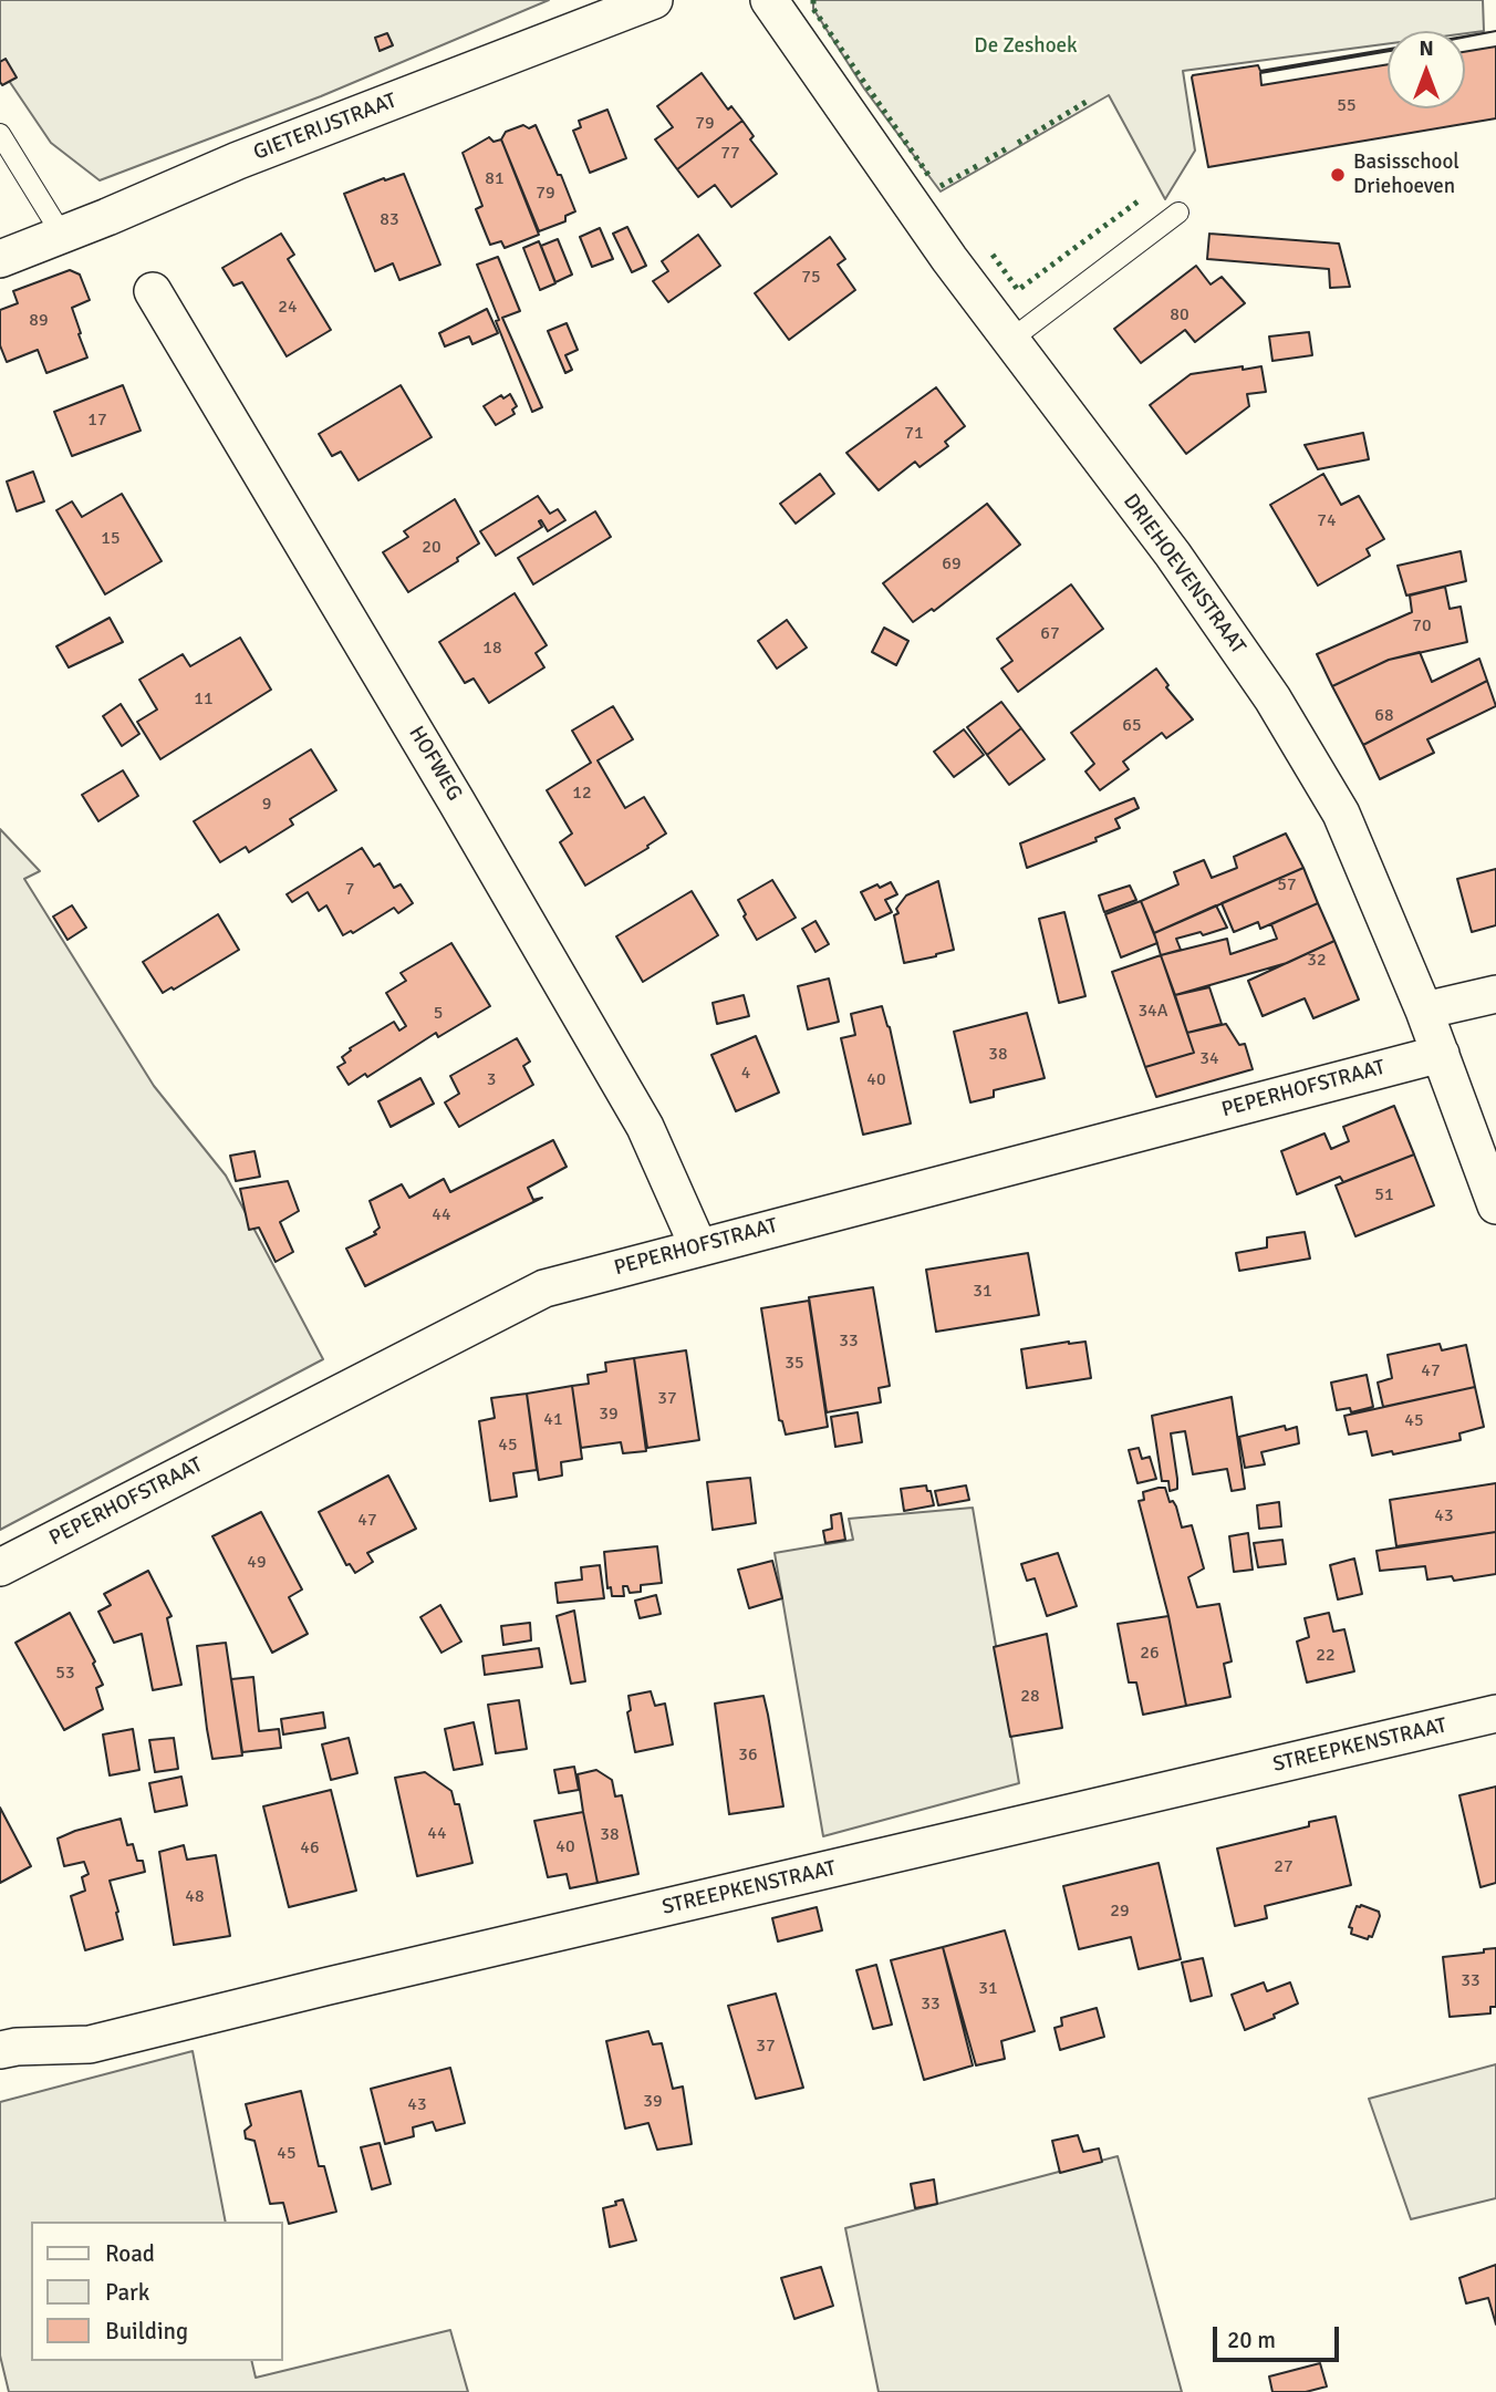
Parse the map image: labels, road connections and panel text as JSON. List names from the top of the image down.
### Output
{
  "streets": {
    "street": [
      "GIETERIJSTRAAT",
      "DRIEHOEVENSTRAAT",
      "HOFWEG",
      "PEPERHOFSTRAAT",
      "STREEPKENSTRAAT"
    ]
  },
  "crossings": [
    ["DRIEHOEVENSTRAAT", "PEPERHOFSTRAAT"],
    ["HOFWEG", "PEPERHOFSTRAAT"]
  ],
  "parks": ["De Zeshoek"],
  "places": ["Basisschool Driehoeven"],
  "house_numbers": [
    "55",
    "79",
    "77",
    "81",
    "79",
    "83",
    "75",
    "24",
    "80",
    "89",
    "17",
    "71",
    "74",
    "15",
    "20",
    "69",
    "70",
    "67",
    "18",
    "11",
    "68",
    "65",
    "12",
    "9",
    "57",
    "7",
    "32",
    "34A",
    "5",
    "38",
    "34",
    "4",
    "3",
    "40",
    "51",
    "44",
    "31",
    "33",
    "35",
    "47",
    "37",
    "39",
    "41",
    "45",
    "45",
    "43",
    "47",
    "49",
    "26",
    "22",
    "53",
    "28",
    "36",
    "44",
    "38",
    "40",
    "46",
    "27",
    "48",
    "29",
    "33",
    "31",
    "33",
    "37",
    "39",
    "43",
    "45"
  ],
  "legend": ["Road", "Park", "Building"],
  "scale_bar": "20 m",
  "north": "top"
}
